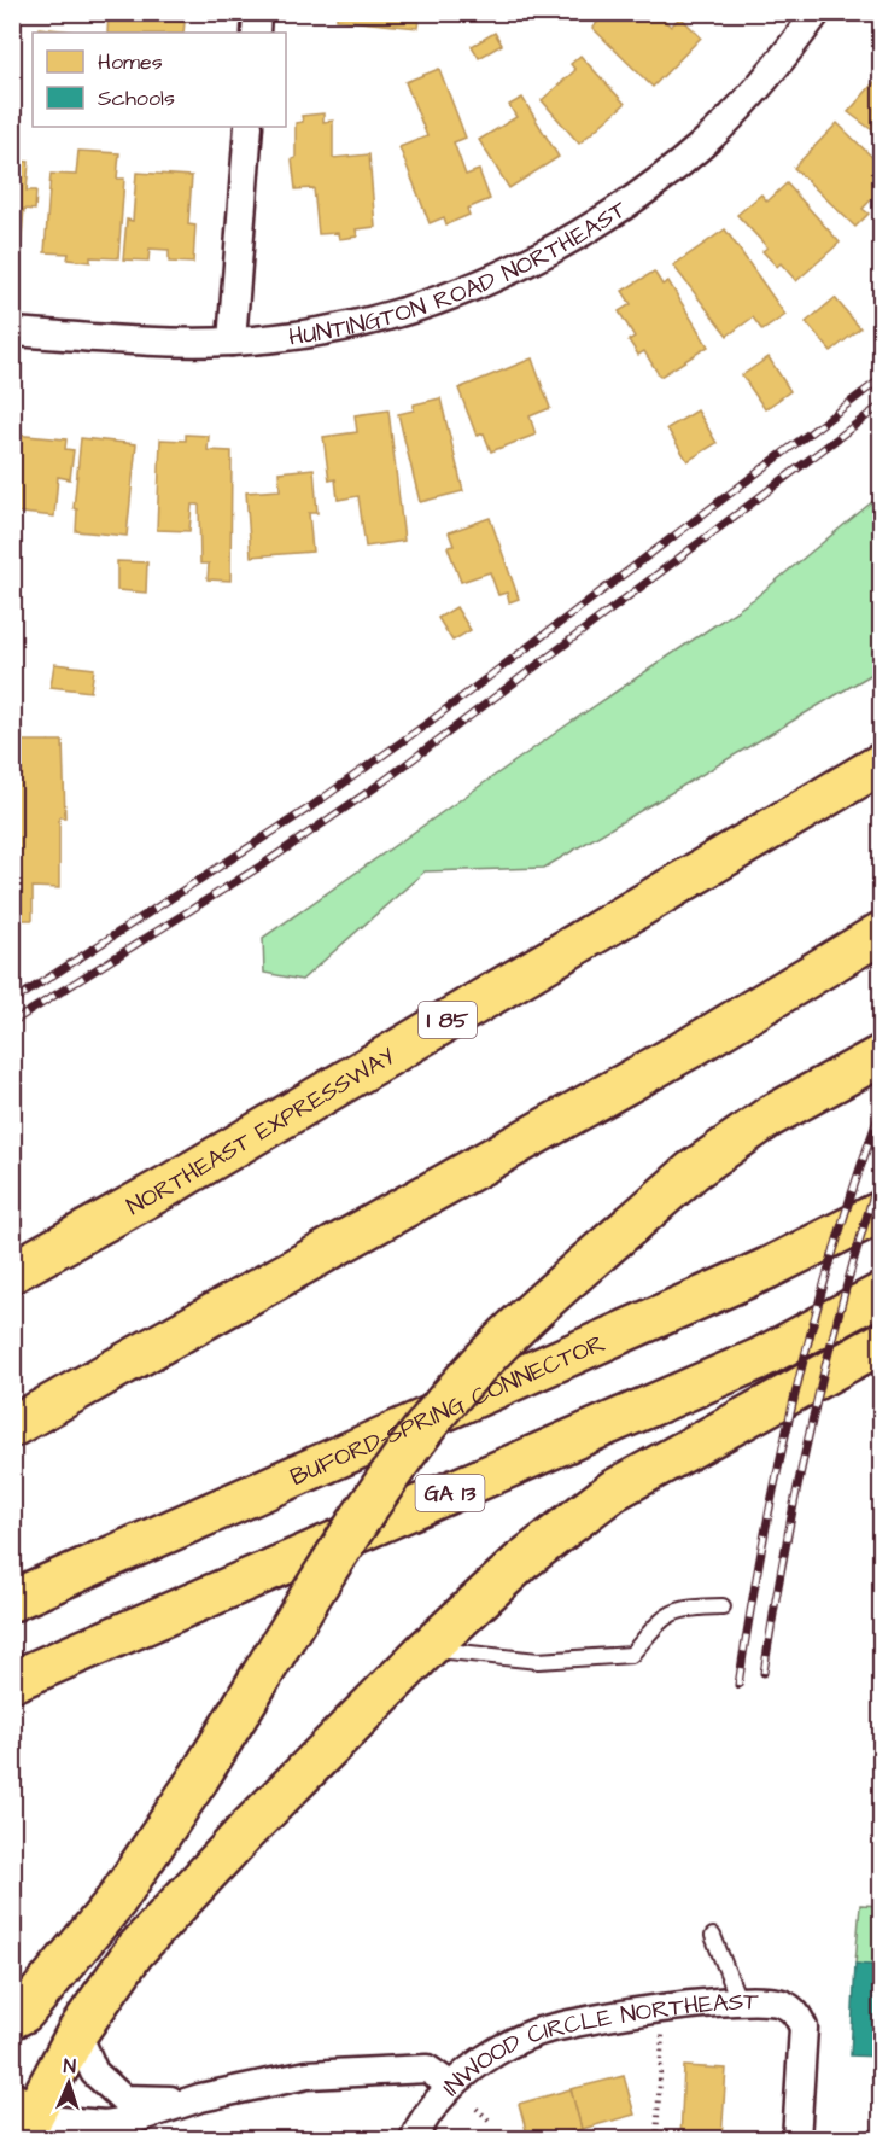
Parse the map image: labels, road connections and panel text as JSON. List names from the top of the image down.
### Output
{
  "streets": {
    "highway": [
      "I 85",
      "NORTHEAST EXPRESSWAY",
      "BUFORD-SPRING CONNECTOR",
      "GA 13"
    ],
    "street": ["HUNTINGTON ROAD NORTHEAST", "INWOOD CIRCLE NORTHEAST"]
  },
  "legend": ["Homes", "Schools"],
  "north": "top"
}
